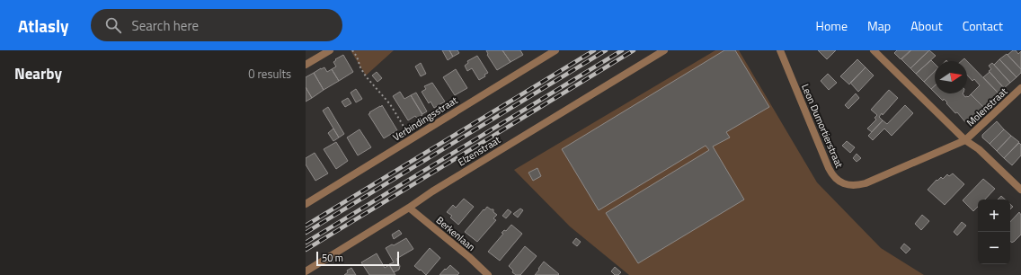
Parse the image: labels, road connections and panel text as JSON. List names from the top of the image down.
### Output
{
  "streets": {
    "street": [
      "Molenstraat",
      "Verbindingsstraat",
      "Leon Dumortierstraat",
      "Elzenstraat",
      "Berkenlaan"
    ]
  },
  "crossings": [
    ["Molenstraat", "Leon Dumortierstraat"],
    ["Elzenstraat", "Berkenlaan"]
  ],
  "scale_bar": "50 m",
  "north": "right",
  "page": {
    "header": "Atlasly",
    "search": "Search here",
    "nav": [
      "Home",
      "Map",
      "About",
      "Contact"
    ],
    "heading": ["Nearby", "0 results"],
    "map_buttons": ["+", "−"],
    "scale": "50 m"
  }
}
